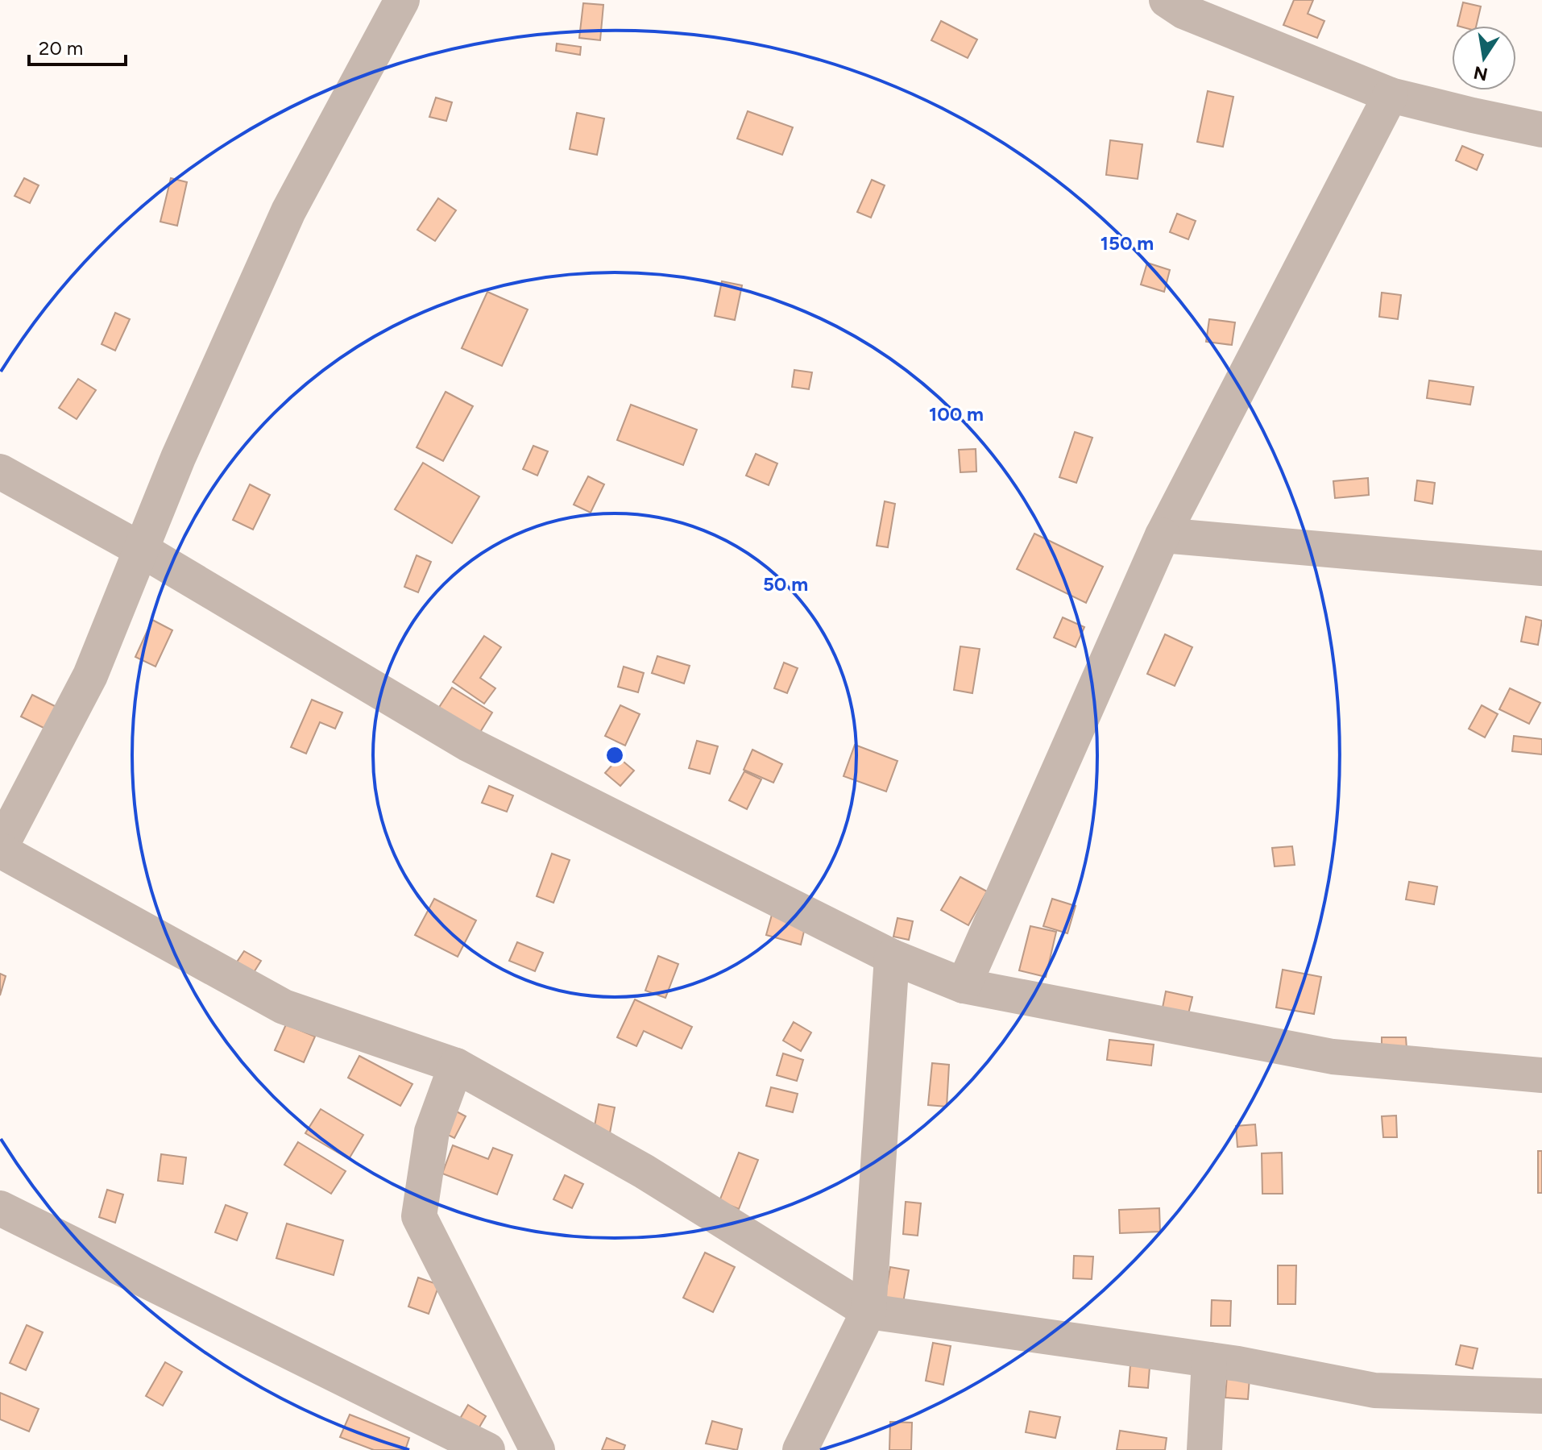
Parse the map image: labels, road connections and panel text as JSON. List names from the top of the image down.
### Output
{
  "scale_bar": "20 m",
  "north": "bottom",
  "rings": ["150 m", "100 m", "50 m"]
}
